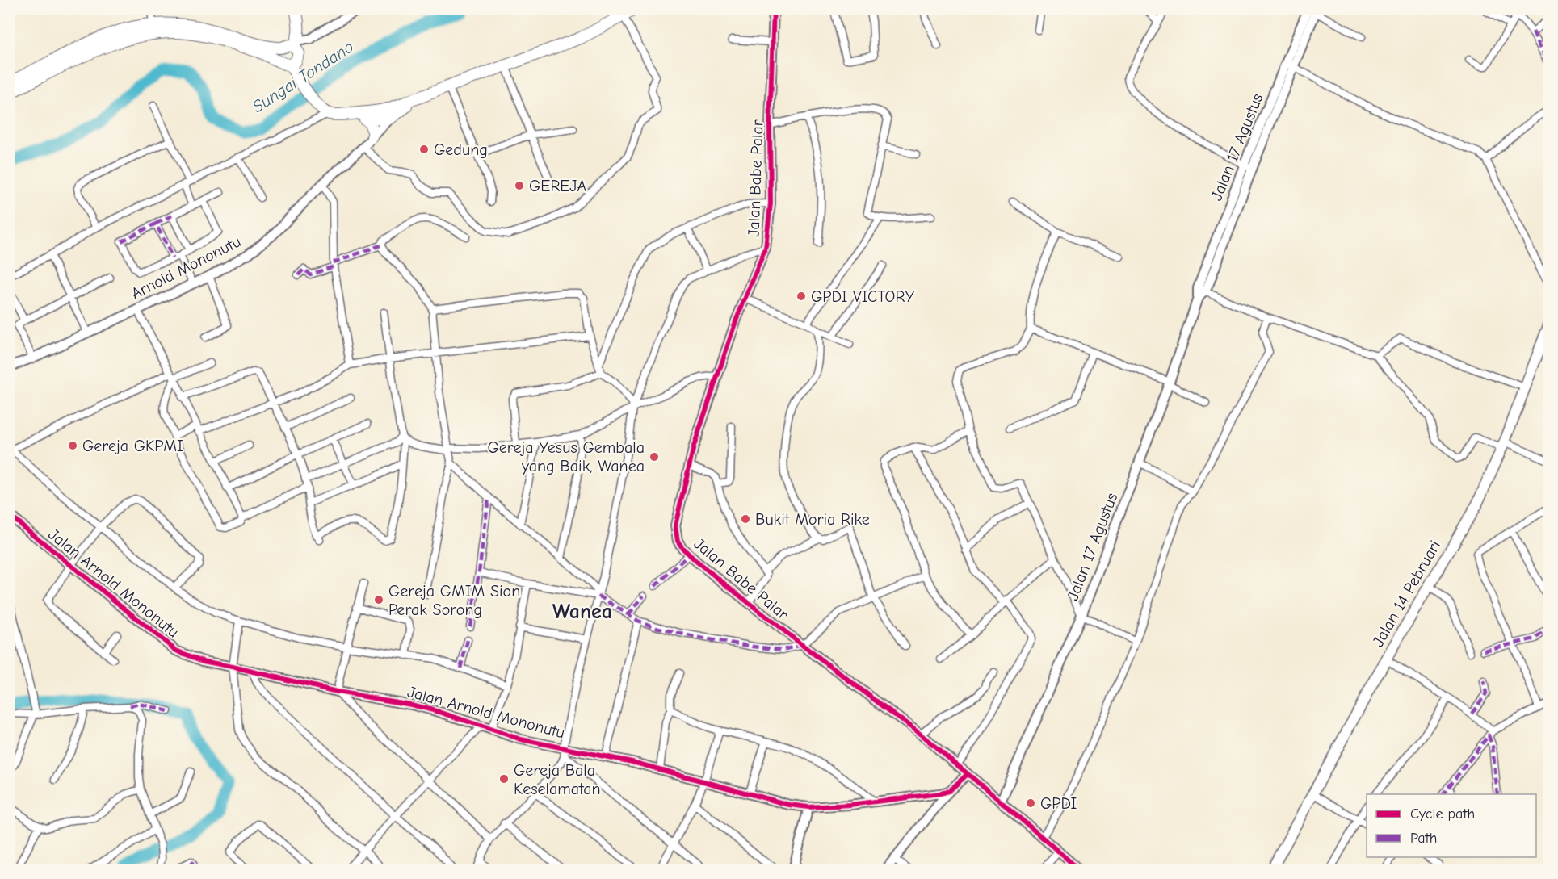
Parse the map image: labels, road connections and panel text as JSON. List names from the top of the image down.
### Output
{
  "streets": {
    "main road": ["Jalan 14 Pebruari"],
    "street": [
      "Jalan 17 Agustus",
      "Jalan Babe Palar",
      "Arnold Mononutu",
      "Jalan Arnold Mononutu"
    ]
  },
  "crossings": [
    ["Jalan 17 Agustus", "Jalan Babe Palar"]
  ],
  "districts": ["Wanea"],
  "water": ["Sungai Tondano"],
  "places": [
    "Gedung",
    "GEREJA",
    "GPDI VICTORY",
    "Gereja GKPMI",
    "Gereja Yesus Gembala yang Baik, Wanea",
    "Bukit Moria Rike",
    "Gereja GMIM Sion Perak Sorong",
    "Gereja Bala Keselamatan",
    "GPDI"
  ],
  "legend": ["Cycle path", "Path"]
}
